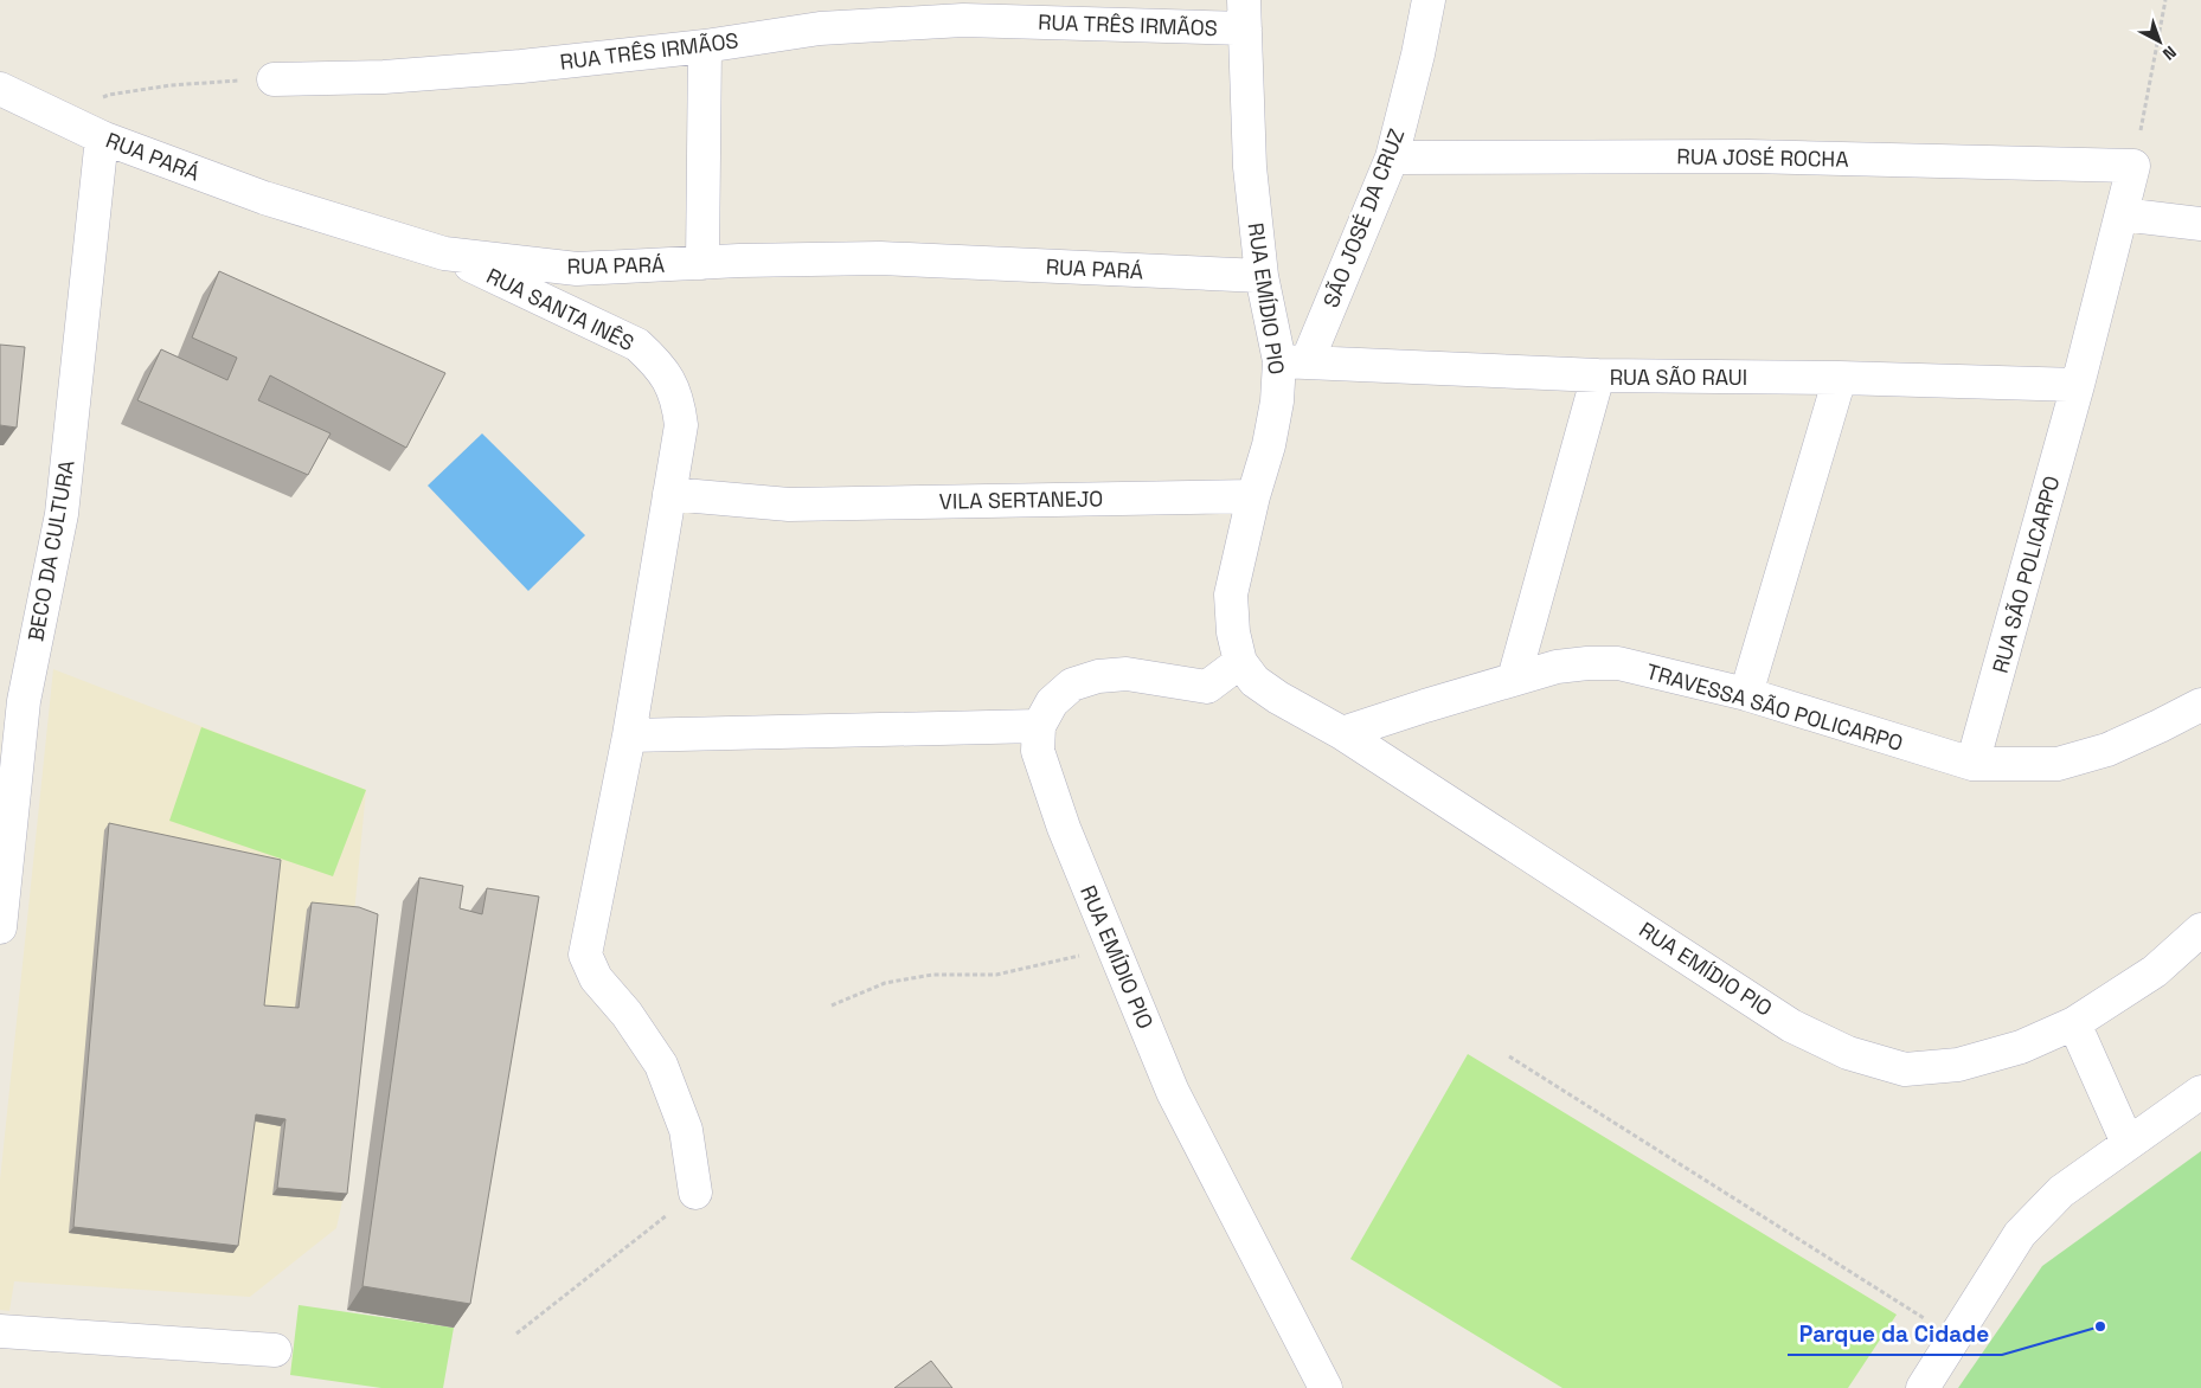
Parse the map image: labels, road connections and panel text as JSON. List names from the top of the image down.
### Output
{
  "streets": {
    "street": [
      "RUA TRÊS IRMÃOS",
      "RUA PARÁ",
      "RUA JOSÉ ROCHA",
      "SÃO JOSÉ DA CRUZ",
      "RUA EMÍDIO PIO",
      "RUA SANTA INÊS",
      "RUA SÃO RAUI",
      "VILA SERTANEJO",
      "BECO DA CULTURA",
      "RUA SÃO POLICARPO",
      "TRAVESSA SÃO POLICARPO"
    ]
  },
  "crossings": [
    ["RUA TRÊS IRMÃOS", "RUA EMÍDIO PIO"],
    ["RUA PARÁ", "RUA EMÍDIO PIO"],
    ["RUA PARÁ", "RUA SANTA INÊS"],
    ["RUA PARÁ", "BECO DA CULTURA"],
    ["RUA JOSÉ ROCHA", "SÃO JOSÉ DA CRUZ"],
    ["RUA JOSÉ ROCHA", "RUA SÃO POLICARPO"],
    ["SÃO JOSÉ DA CRUZ", "RUA EMÍDIO PIO"],
    ["SÃO JOSÉ DA CRUZ", "RUA SÃO RAUI"],
    ["RUA EMÍDIO PIO", "RUA SÃO RAUI"],
    ["RUA EMÍDIO PIO", "VILA SERTANEJO"],
    ["RUA EMÍDIO PIO", "TRAVESSA SÃO POLICARPO"],
    ["RUA SANTA INÊS", "VILA SERTANEJO"],
    ["RUA SÃO RAUI", "RUA SÃO POLICARPO"],
    ["RUA SÃO POLICARPO", "TRAVESSA SÃO POLICARPO"]
  ],
  "places": ["Parque da Cidade"],
  "north": "bottom right"
}
